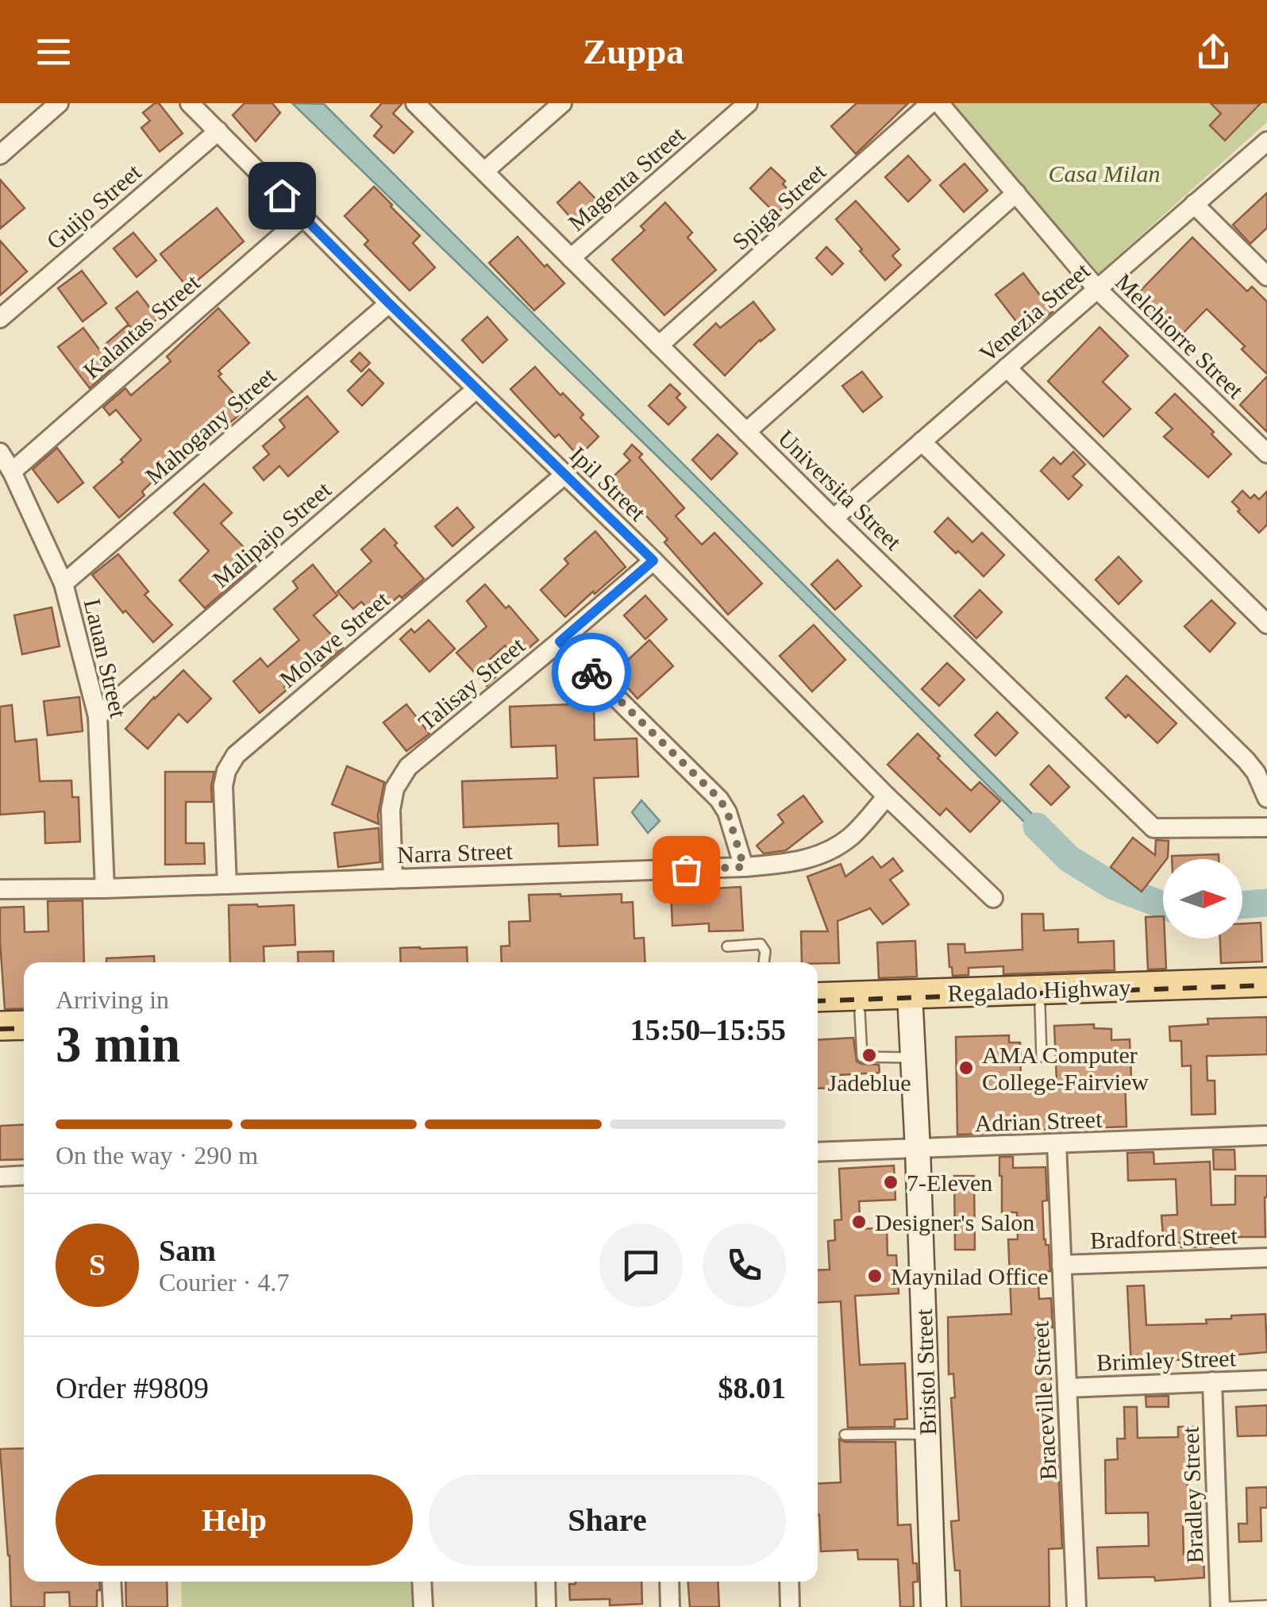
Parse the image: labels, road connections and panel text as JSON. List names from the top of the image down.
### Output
{
  "streets": {
    "main road": ["Regalado Highway"],
    "street": [
      "Magenta Street",
      "Guijo Street",
      "Spiga Street",
      "Venezia Street",
      "Kalantas Street",
      "Melchiorre Street",
      "Mahogany Street",
      "Ipil Street",
      "Universita Street",
      "Malipajo Street",
      "Molave Street",
      "Lauan Street",
      "Talisay Street",
      "Narra Street",
      "Adrian Street",
      "Bradford Street",
      "Brimley Street",
      "Bristol Street",
      "Braceville Street",
      "Bradley Street"
    ]
  },
  "crossings": [
    ["Magenta Street", "Universita Street"],
    ["Guijo Street", "Ipil Street"],
    ["Spiga Street", "Universita Street"],
    ["Venezia Street", "Melchiorre Street"],
    ["Venezia Street", "Universita Street"],
    ["Kalantas Street", "Ipil Street"],
    ["Kalantas Street", "Lauan Street"],
    ["Mahogany Street", "Ipil Street"],
    ["Mahogany Street", "Lauan Street"],
    ["Ipil Street", "Malipajo Street"],
    ["Ipil Street", "Molave Street"],
    ["Ipil Street", "Talisay Street"],
    ["Ipil Street", "Narra Street"],
    ["Malipajo Street", "Lauan Street"],
    ["Molave Street", "Narra Street"],
    ["Lauan Street", "Narra Street"],
    ["Talisay Street", "Narra Street"],
    ["Regalado Highway", "Bristol Street"],
    ["Adrian Street", "Bristol Street"],
    ["Adrian Street", "Braceville Street"],
    ["Bradford Street", "Braceville Street"],
    ["Brimley Street", "Braceville Street"],
    ["Brimley Street", "Bradley Street"]
  ],
  "parks": ["Casa Milan"],
  "places": [
    "Jadeblue",
    "AMA Computer College-Fairview",
    "7-Eleven",
    "Designer's Salon",
    "Maynilad Office"
  ],
  "north": "right",
  "page": {
    "header": "Zuppa",
    "heading": ["3 min", "Arriving in", "15:50–15:55"],
    "panel": [
      "Sam",
      "Courier · 4.7",
      "Order #9809",
      "$8.01"
    ],
    "bar": "On the way · 290 m",
    "round": "S",
    "buttons": ["Help", "Share"]
  }
}
